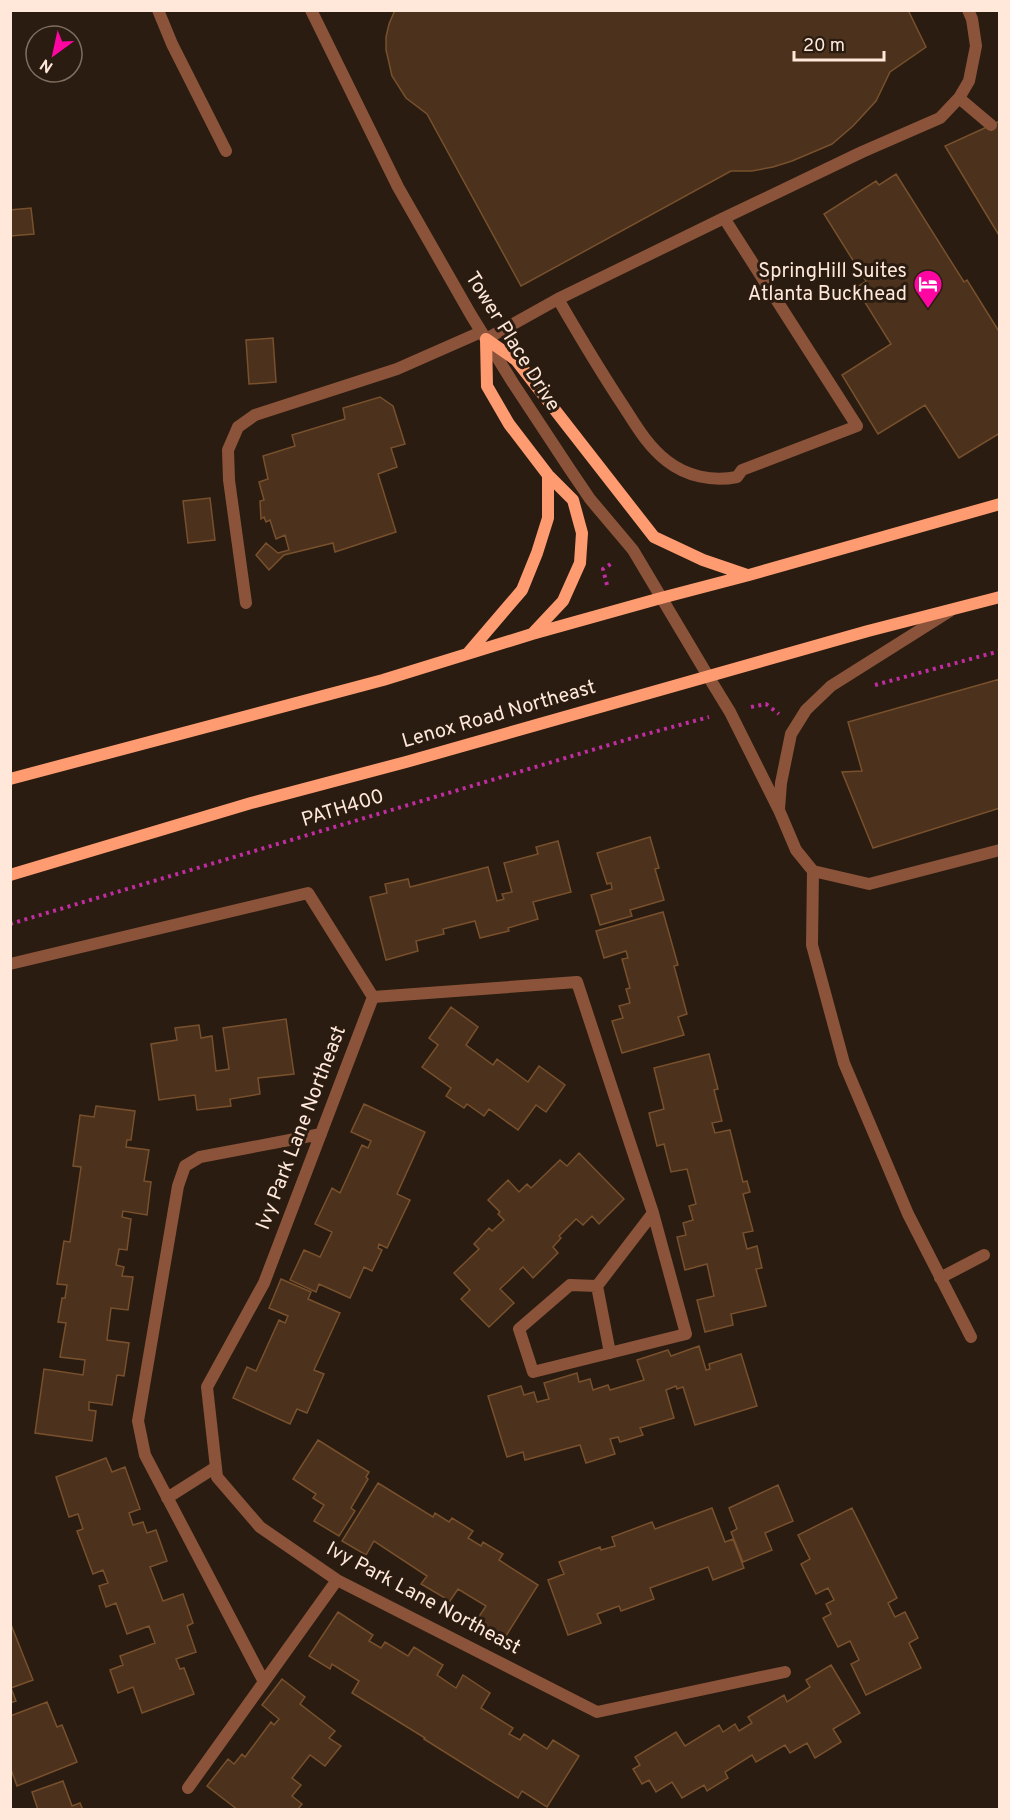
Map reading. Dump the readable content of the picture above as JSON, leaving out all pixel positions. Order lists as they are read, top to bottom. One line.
{"streets":{"main road":["Lenox Road Northeast"],"street":["Tower Place Drive","Ivy Park Lane Northeast"],"path":["PATH400"]},"crossings":[["Tower Place Drive","Lenox Road Northeast"]],"places":{"hotel":["SpringHill Suites Atlanta Buckhead"]},"scale_bar":"20 m","north":"bottom left"}
